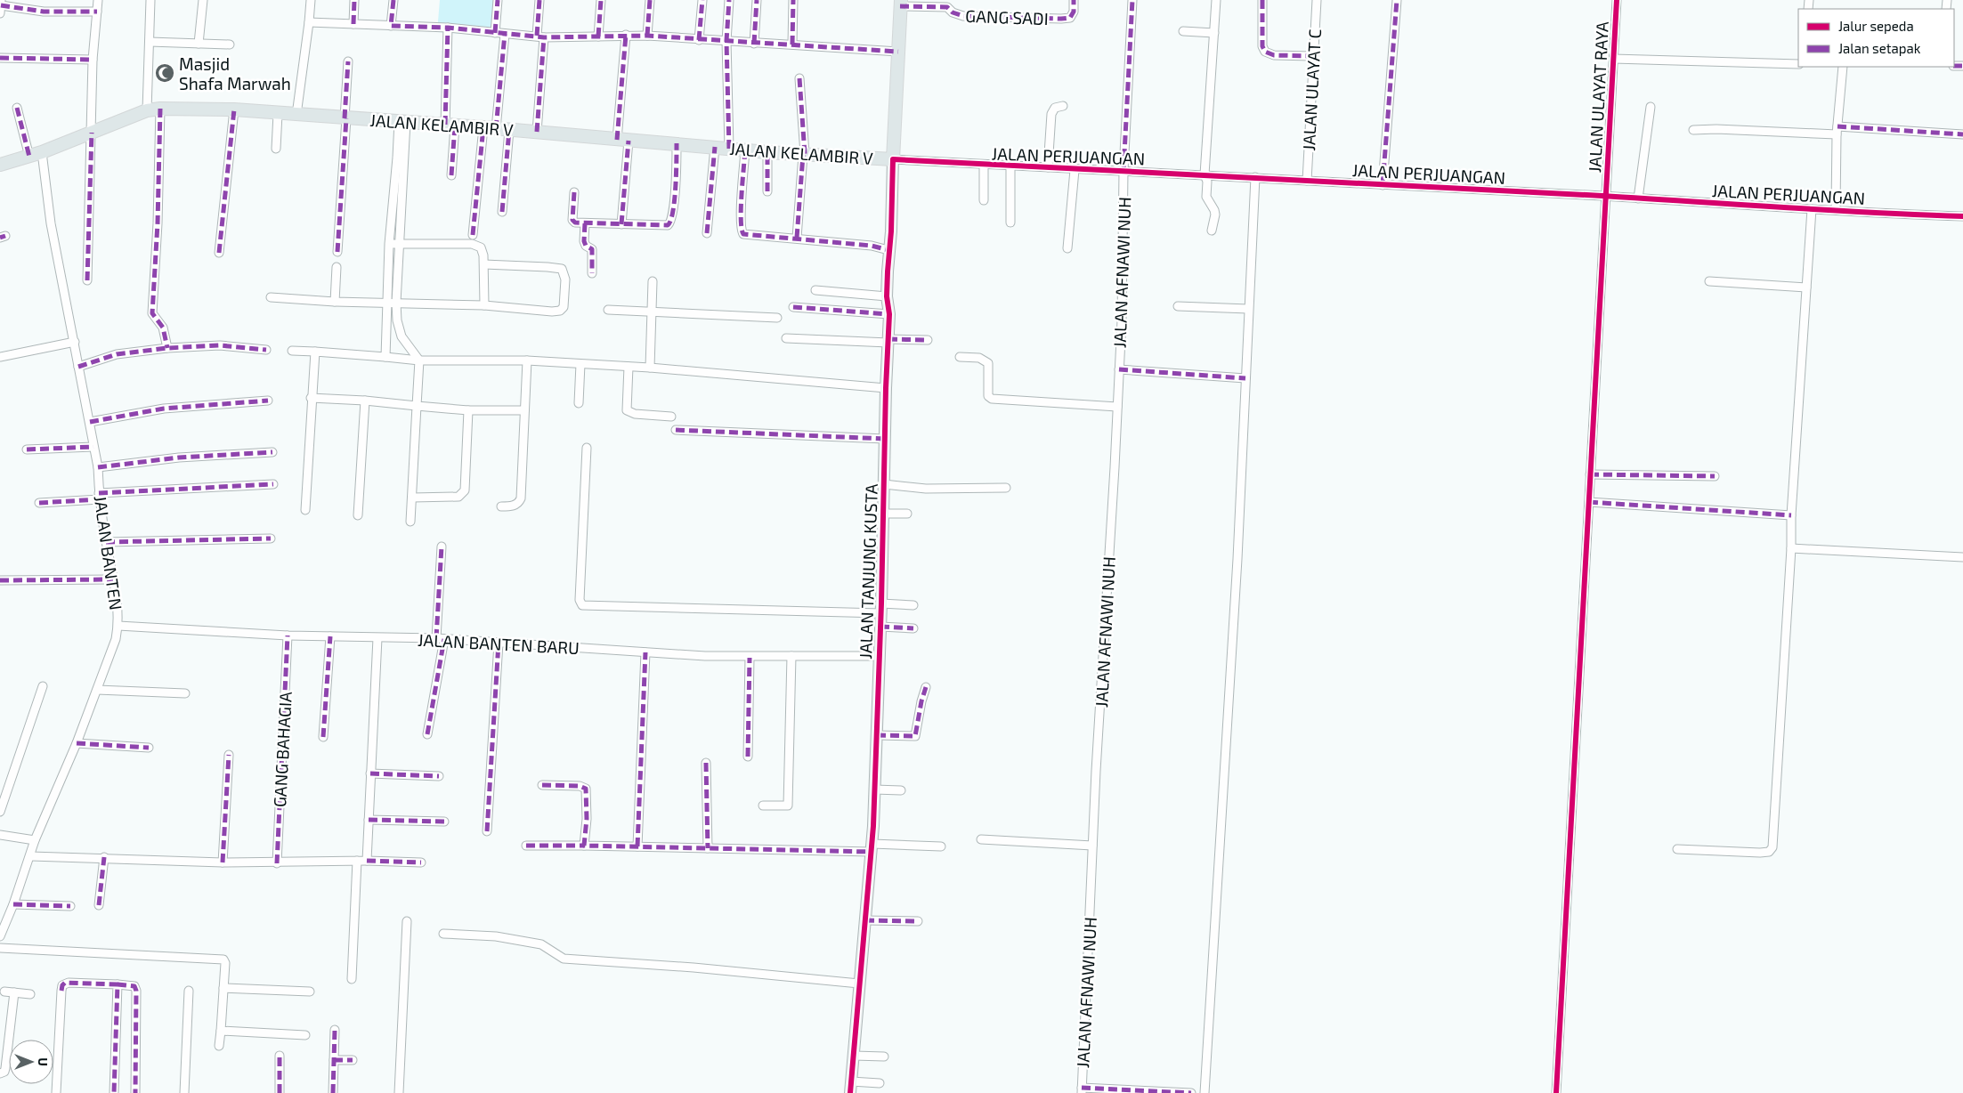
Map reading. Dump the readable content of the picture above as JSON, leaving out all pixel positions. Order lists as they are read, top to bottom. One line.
{"streets":{"main road":["JALAN KELAMBIR V"],"street":["GANG SADI","JALAN ULAYAT C","JALAN ULAYAT RAYA","JALAN PERJUANGAN","JALAN AFNAWI NUH","JALAN BANTEN","JALAN TANJUNG KUSTA","JALAN BANTEN BARU","GANG BAHAGIA"]},"crossings":[["JALAN ULAYAT C","JALAN PERJUANGAN"],["JALAN ULAYAT RAYA","JALAN PERJUANGAN"],["JALAN KELAMBIR V","JALAN PERJUANGAN"],["JALAN KELAMBIR V","JALAN BANTEN"],["JALAN KELAMBIR V","JALAN TANJUNG KUSTA"],["JALAN PERJUANGAN","JALAN AFNAWI NUH"],["JALAN PERJUANGAN","JALAN TANJUNG KUSTA"],["JALAN BANTEN","JALAN BANTEN BARU"],["JALAN TANJUNG KUSTA","JALAN BANTEN BARU"],["JALAN BANTEN BARU","GANG BAHAGIA"]],"places":{"mosque":["Masjid Shafa Marwah"]},"legend":["Jalur sepeda","Jalan setapak"],"north":"right"}
